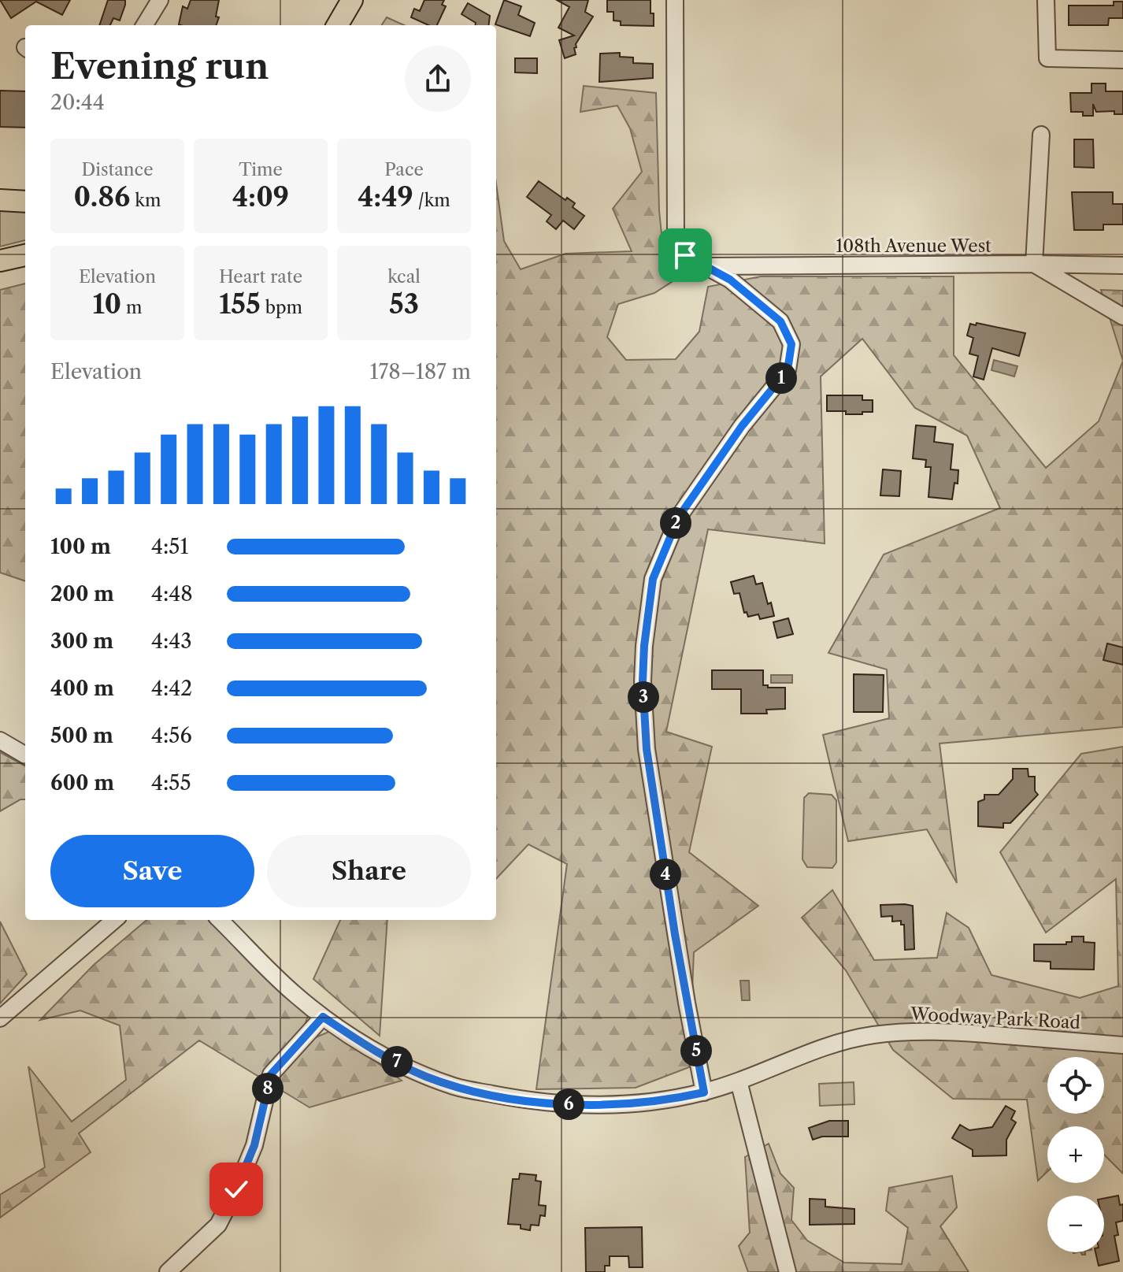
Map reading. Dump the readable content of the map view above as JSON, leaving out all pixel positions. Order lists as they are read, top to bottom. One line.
{"streets":{"street":["108th Avenue West","Woodway Park Road"]},"page":{"heading":["Evening run","20:44"],"stats":[["Distance","0.86 km"],["Time","4:09"],["Pace","4:49 /km"],["Elevation","10 m"],["Heart rate","155 bpm"],["kcal","53"]],"chart":["Elevation","178–187 m"],"pins":["1","2","3","4","5","7","8","6"],"list":[{"name":"100 m","note":"4:51"},{"name":"200 m","note":"4:48"},{"name":"300 m","note":"4:43"},{"name":"400 m","note":"4:42"},{"name":"500 m","note":"4:56"},{"name":"600 m","note":"4:55"}],"buttons":["Save","Share"],"map_buttons":["+","−"]}}
